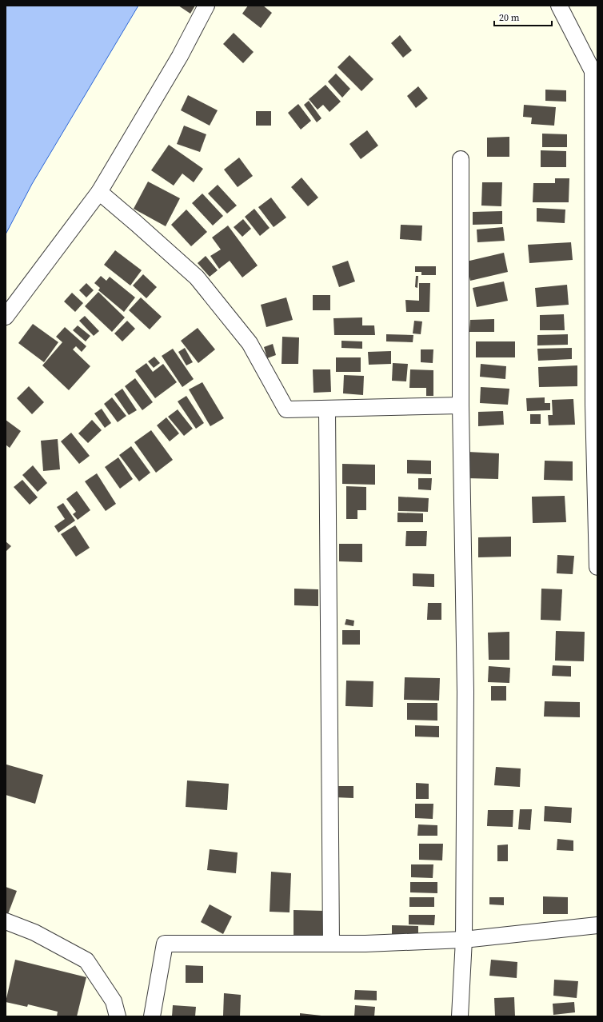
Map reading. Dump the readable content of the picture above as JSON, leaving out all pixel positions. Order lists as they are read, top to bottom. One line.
{"scale_bar":"20 m"}
